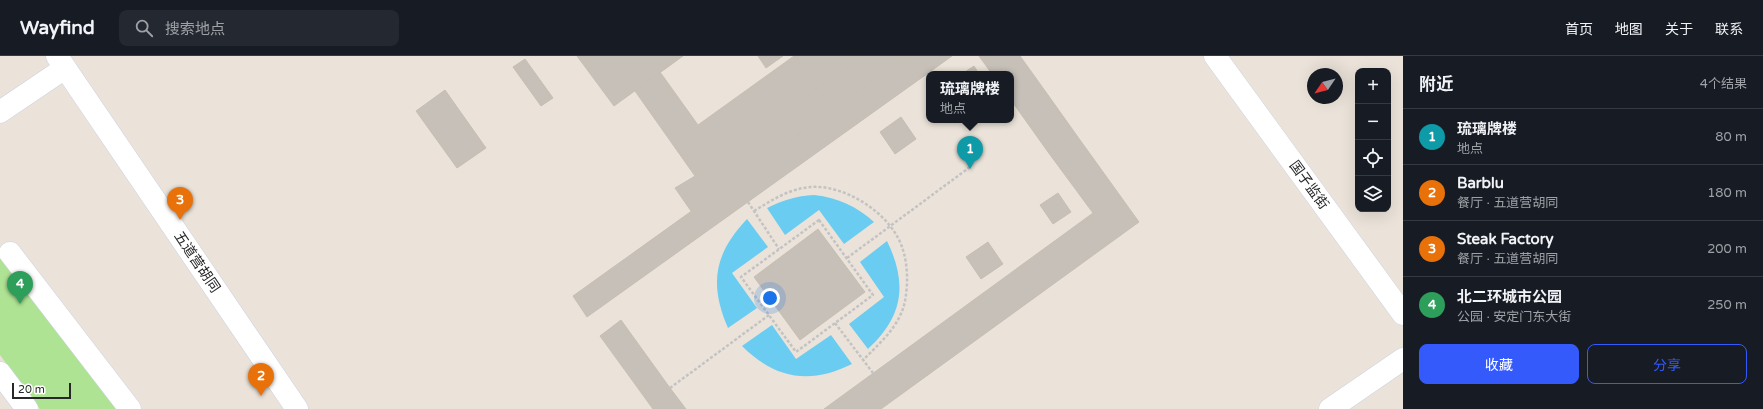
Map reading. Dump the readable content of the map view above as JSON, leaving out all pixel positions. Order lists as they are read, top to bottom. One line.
{"streets":{"street":["国子监街","五道营胡同"]},"scale_bar":"20 m","north":"bottom left","page":{"header":"Wayfind","search":"搜索地点","nav":["首页","地图","关于","联系"],"heading":["附近","4个结果"],"map_buttons":["+","−"],"popup":["琉璃牌楼","地点"],"list":[{"mark":"1","name":"琉璃牌楼","note":"地点","value":"80 m"},{"mark":"2","name":"Barblu","note":"餐厅 · 五道营胡同","value":"180 m"},{"mark":"3","name":"Steak Factory","note":"餐厅 · 五道营胡同","value":"200 m"},{"mark":"4","name":"北二环城市公园","note":"公园 · 安定门东大街","value":"250 m"}],"pins":["1","3","4","2"],"buttons":["收藏","分享"],"scale":"20 m"}}
